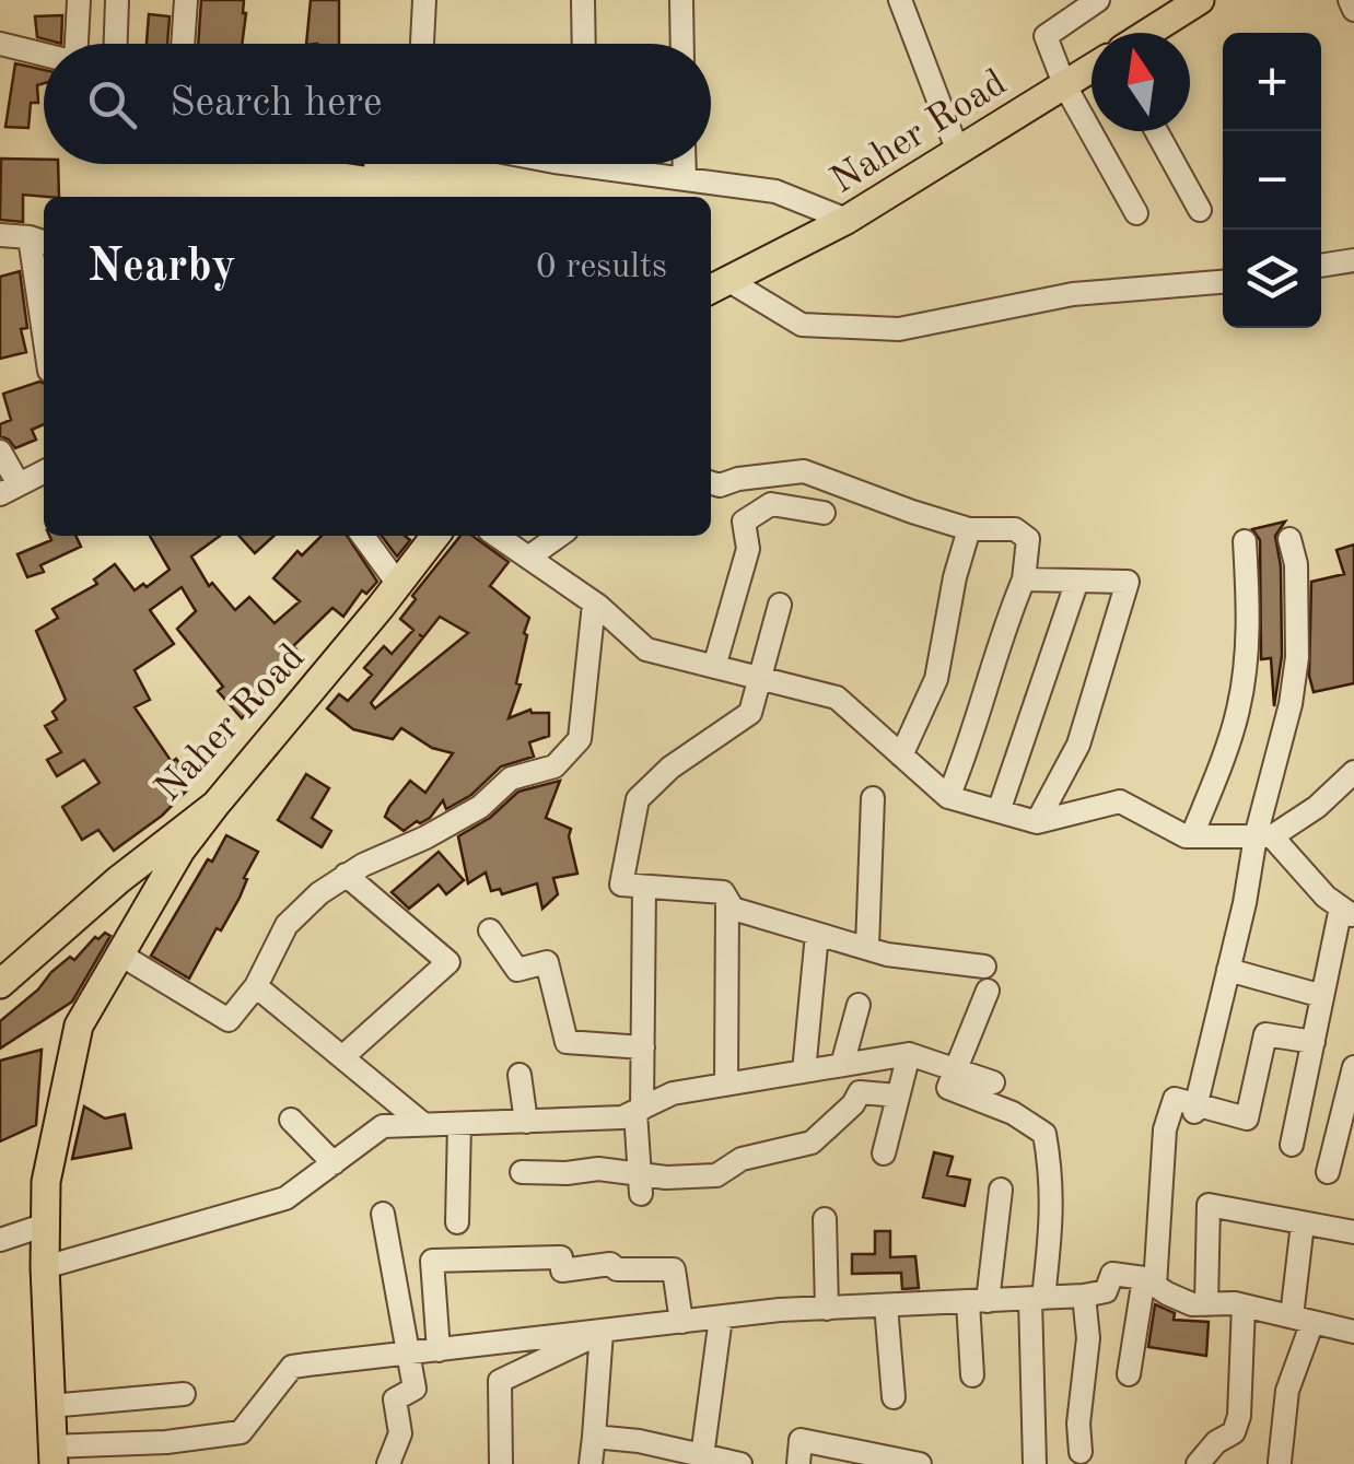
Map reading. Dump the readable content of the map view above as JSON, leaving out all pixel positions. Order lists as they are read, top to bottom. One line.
{"streets":{"main road":["Naher Road"]},"north":"top","page":{"map_buttons":["+","−"],"search":"Search here","heading":["Nearby","0 results"]}}
